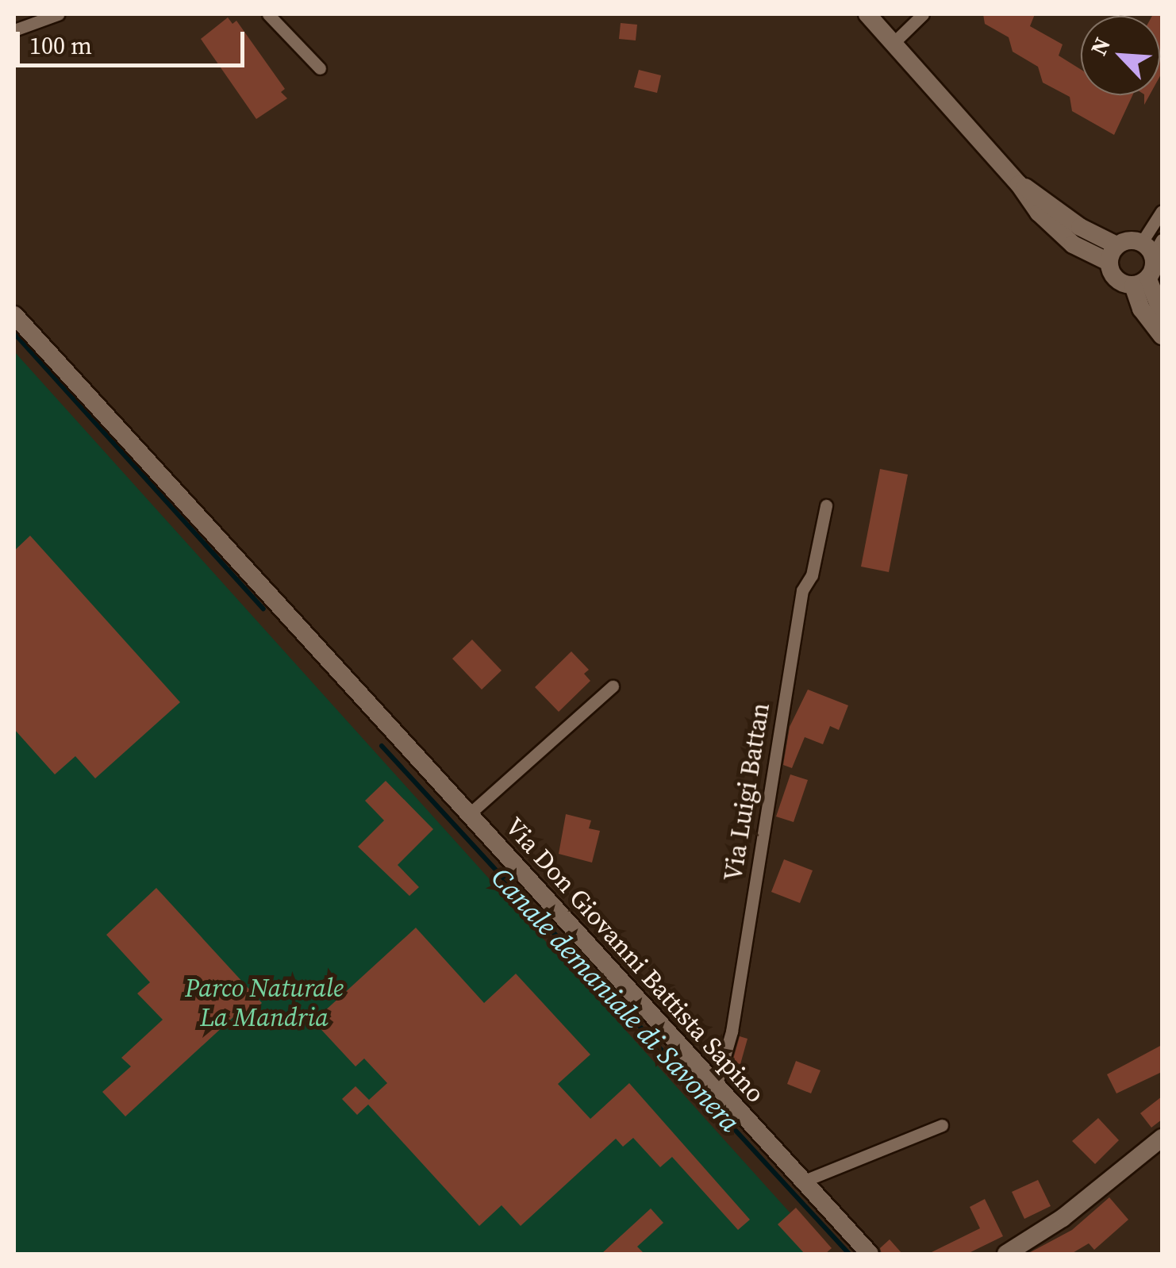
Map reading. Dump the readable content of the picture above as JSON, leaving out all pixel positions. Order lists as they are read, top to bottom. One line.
{"streets":{"street":["Via Luigi Battan","Via Don Giovanni Battista Sapino"]},"crossings":[["Via Luigi Battan","Via Don Giovanni Battista Sapino"]],"water":["Canale demaniale di Savonera"],"parks":["Parco Naturale La Mandria"],"scale_bar":"100 m","north":"top left"}
